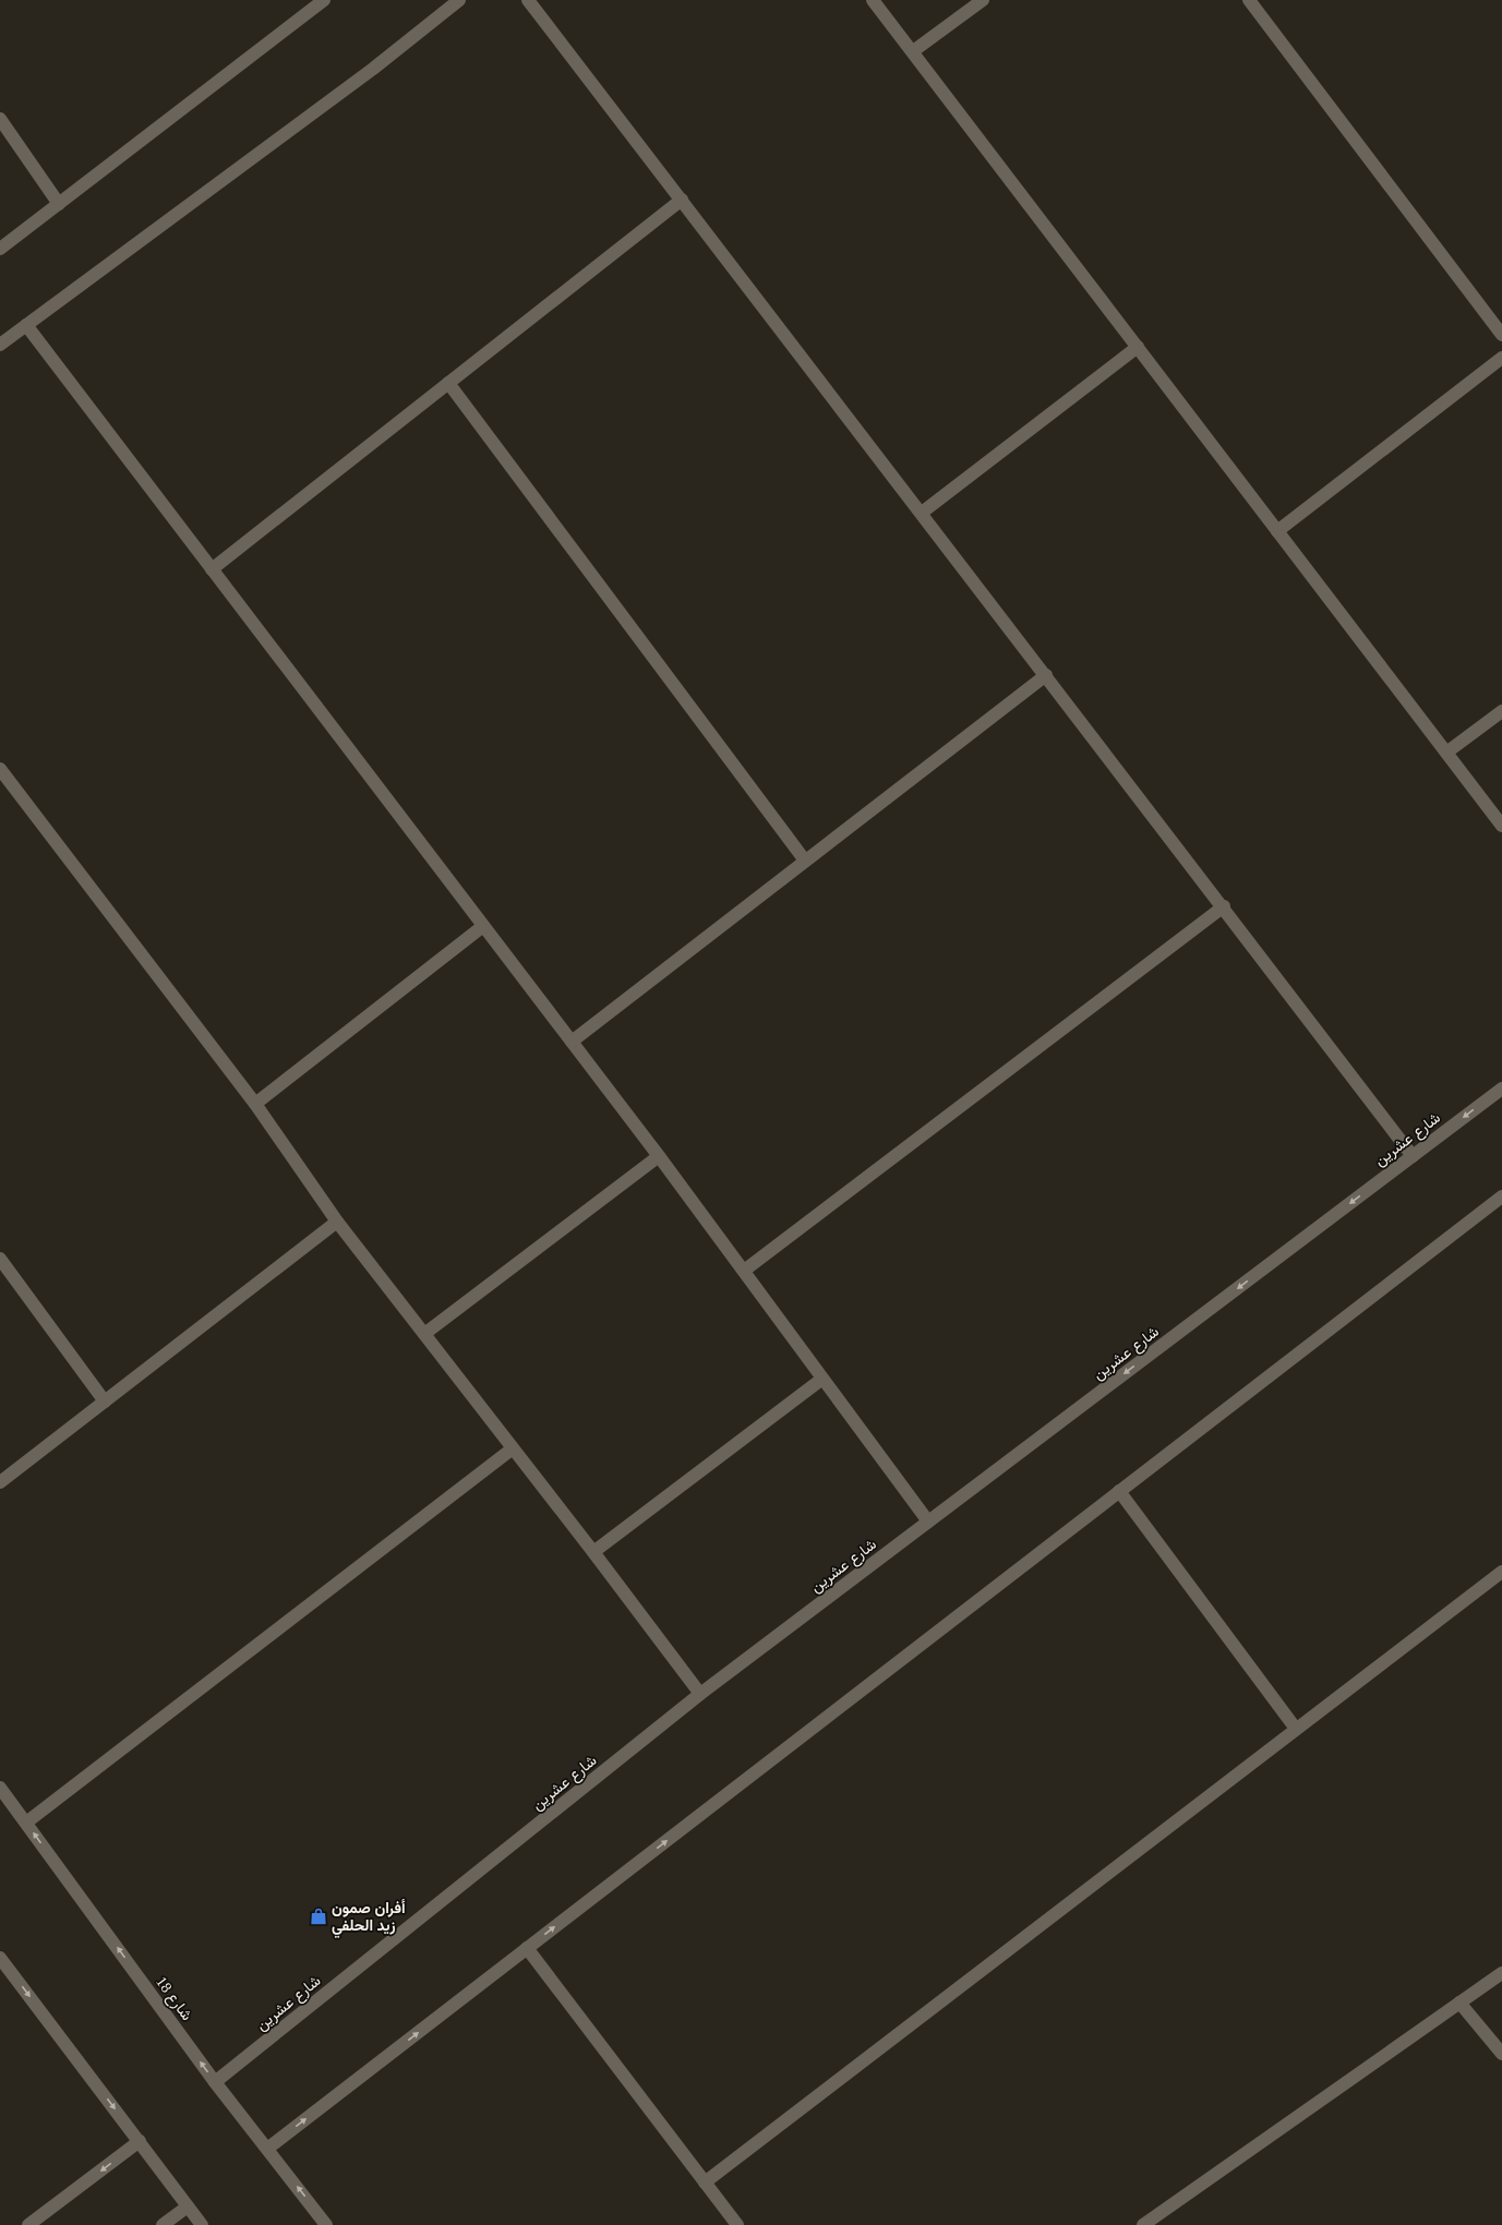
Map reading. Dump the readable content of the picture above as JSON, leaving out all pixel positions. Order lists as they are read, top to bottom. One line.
{"streets":{"street":["شارع عشرين","شارع 18"]},"crossings":[["شارع عشرين","شارع 18"]],"places":{"shop":["أفران صمون زيد الحلفي"]}}
